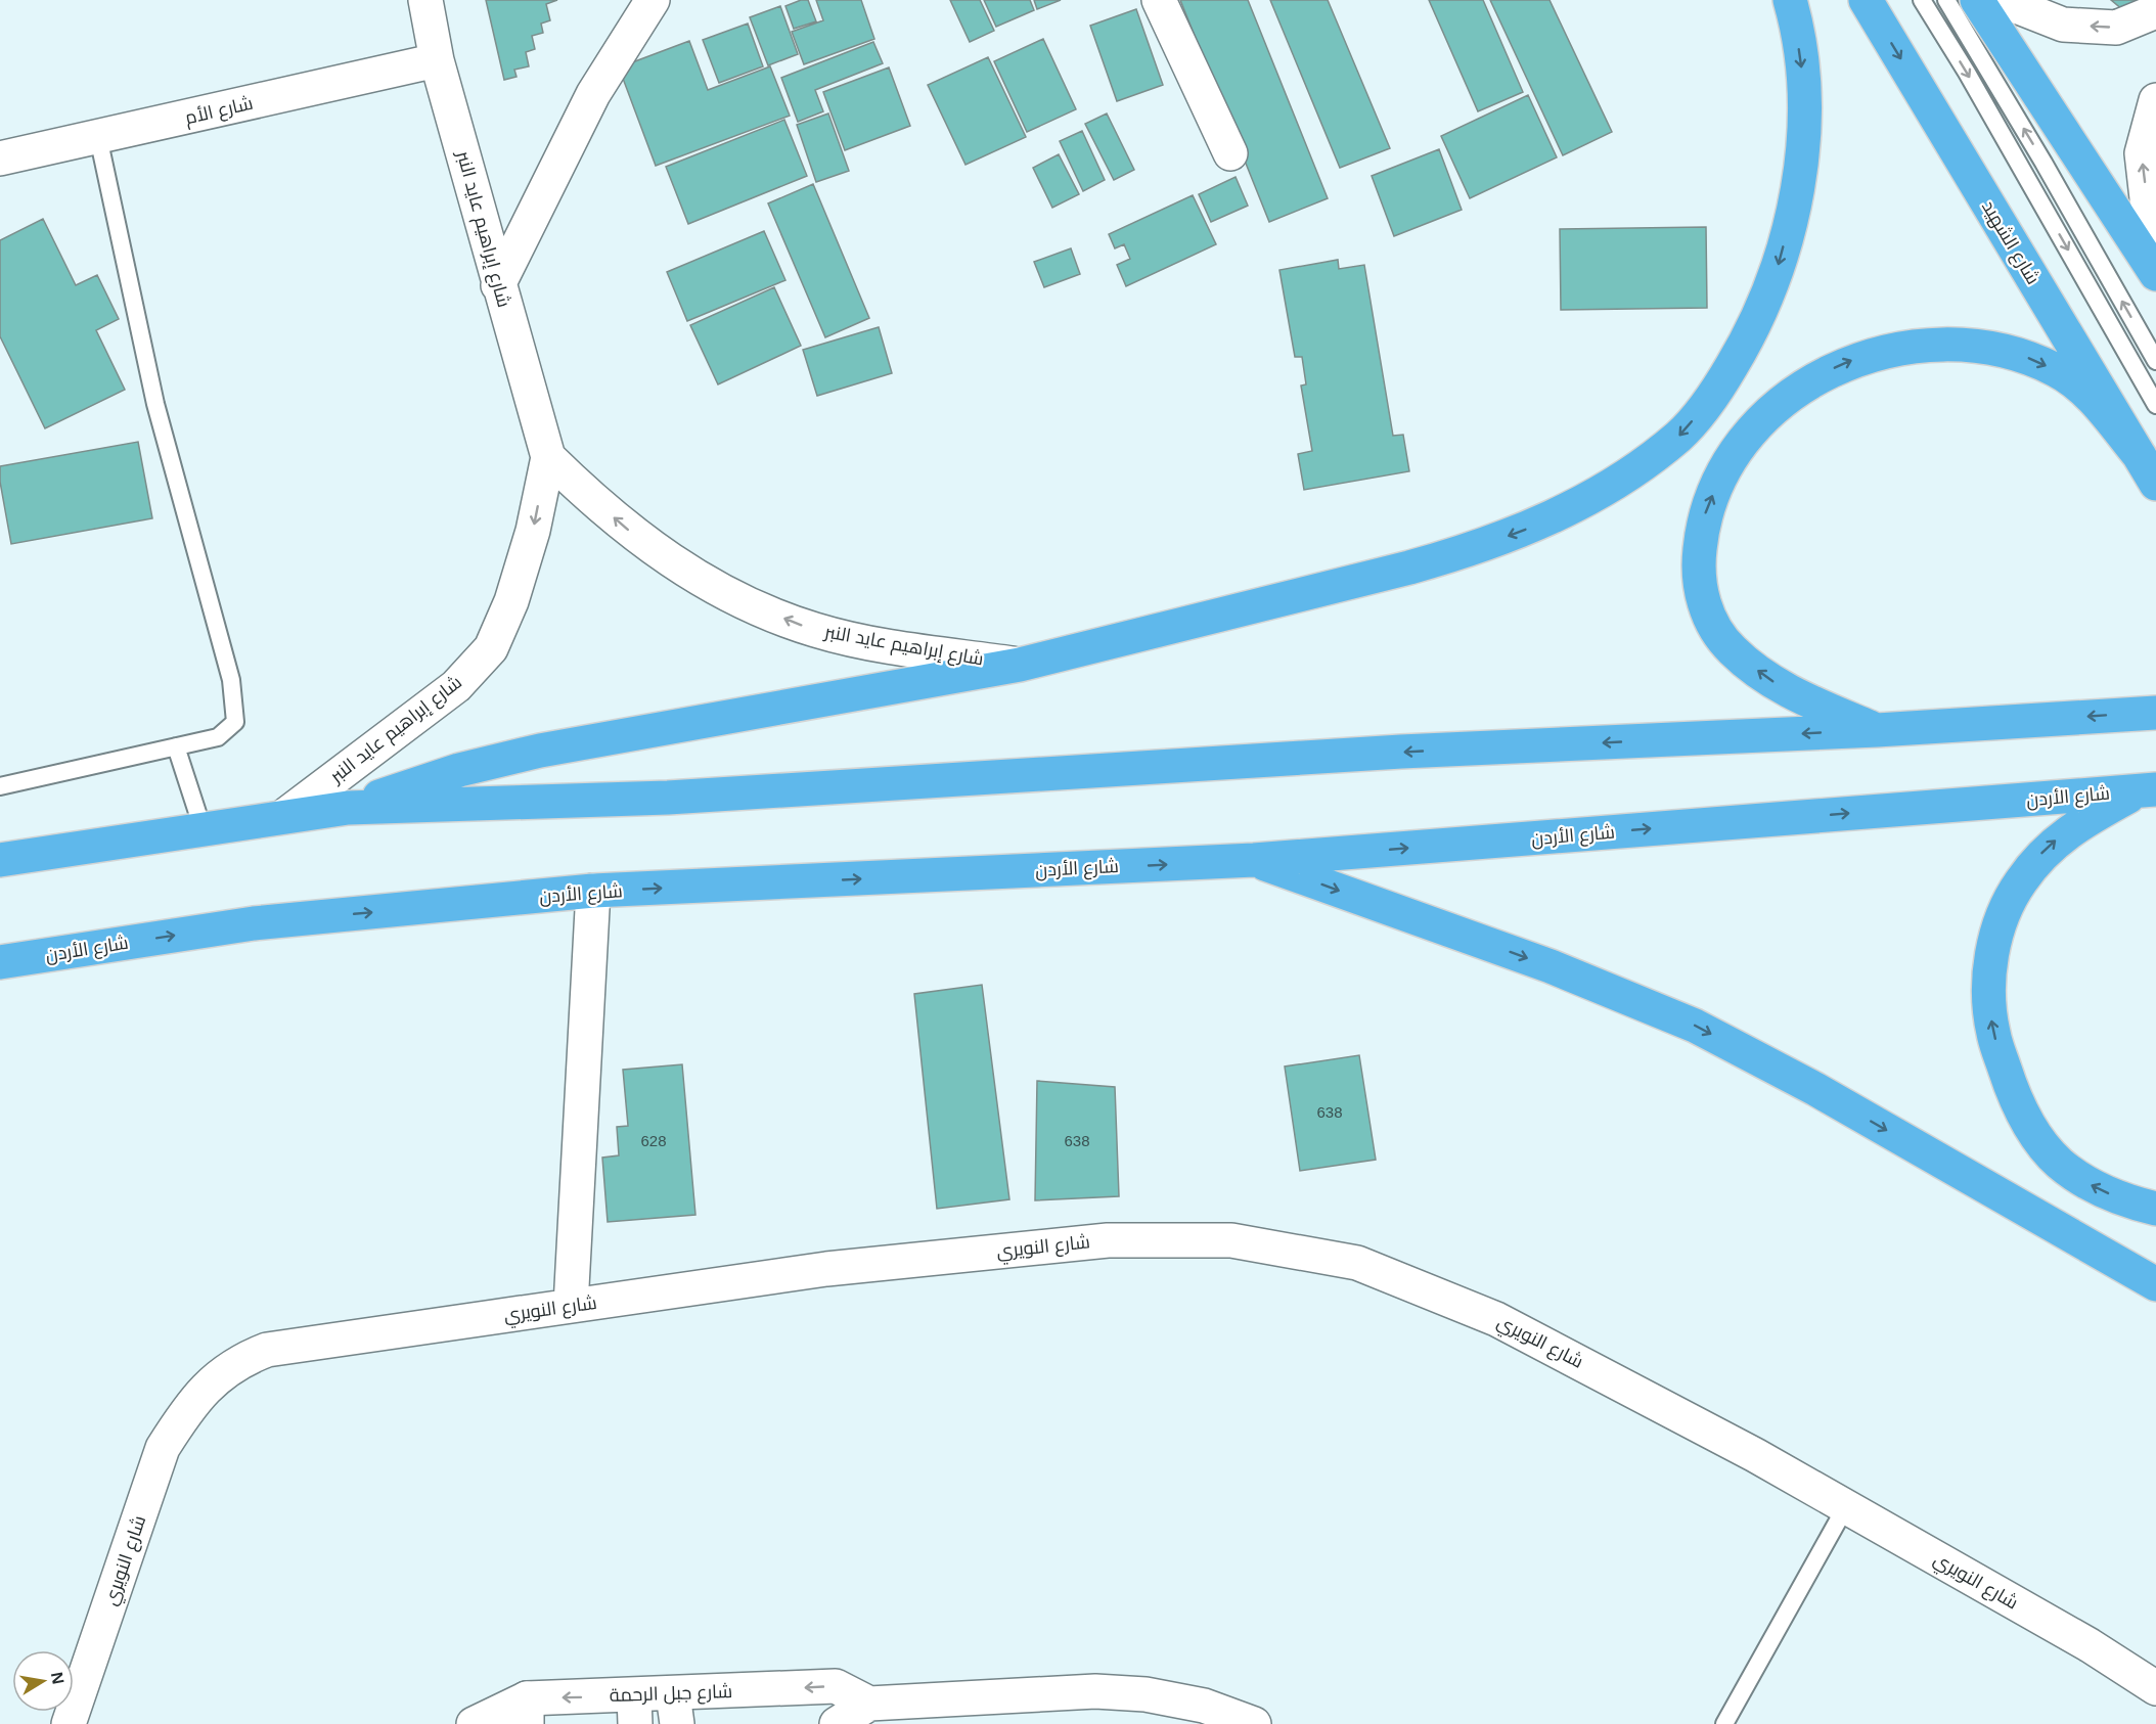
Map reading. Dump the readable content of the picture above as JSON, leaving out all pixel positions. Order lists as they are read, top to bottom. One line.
{"streets":{"highway":["شارع الشهيد","شارع الأردن"],"street":["شارع الأم","شارع إبراهيم عايد النبر","شارع النويري","شارع جبل الرحمة"]},"crossings":[["شارع الأم","شارع إبراهيم عايد النبر"]],"one_way":["شارع جبل الرحمة"],"house_numbers":["638","628","638"],"north":"right"}
